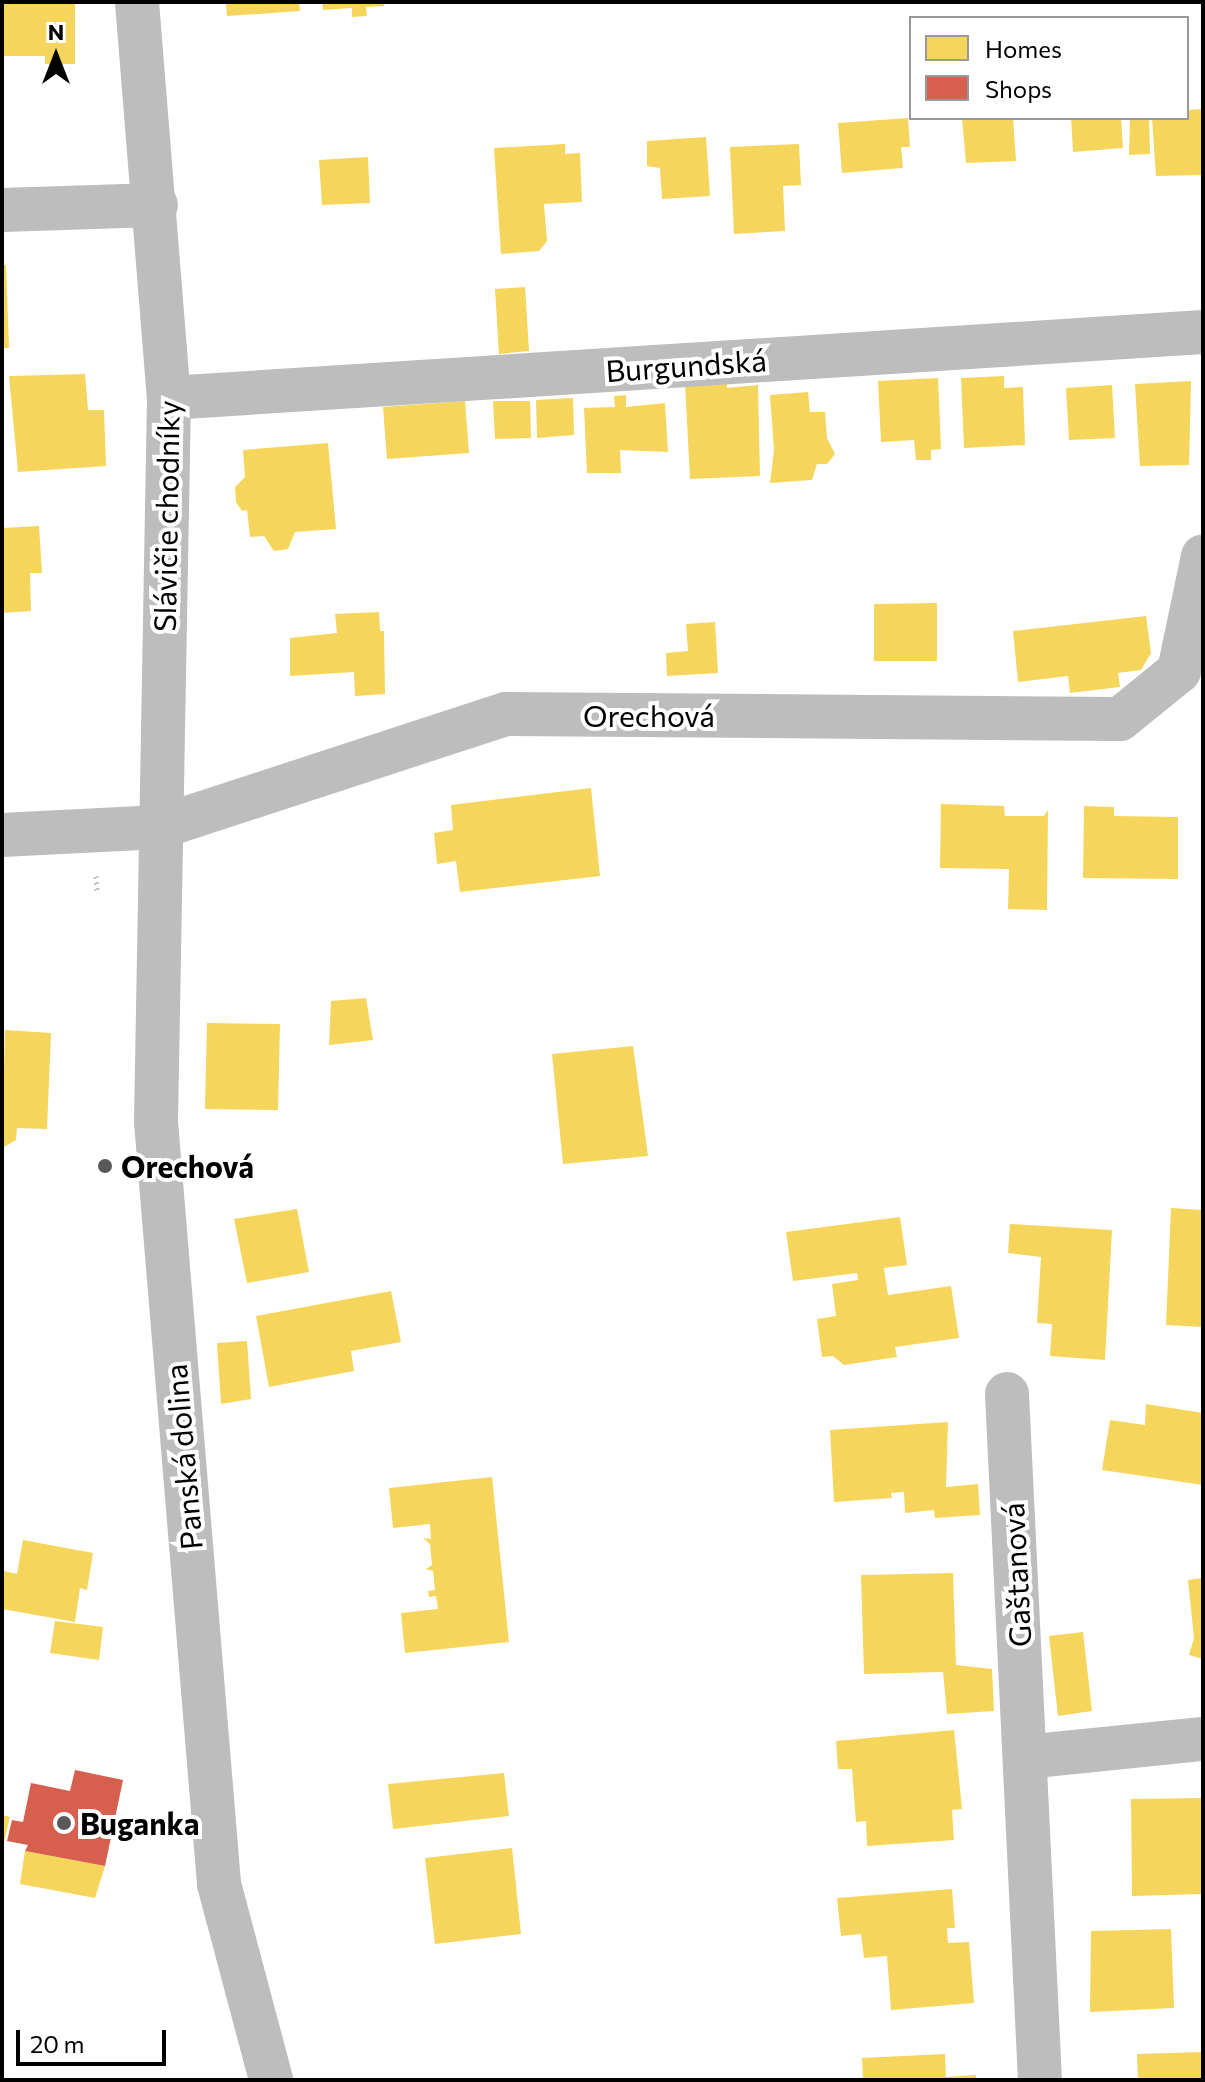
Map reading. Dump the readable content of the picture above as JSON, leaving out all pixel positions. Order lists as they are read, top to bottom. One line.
{"streets":{"street":["Burgundská","Slávičie chodníky","Orechová","Panská dolina","Gaštanová"]},"crossings":[["Burgundská","Slávičie chodníky"],["Slávičie chodníky","Orechová"],["Slávičie chodníky","Panská dolina"],["Orechová","Panská dolina"]],"places":["Orechová","Buganka"],"legend":["Homes","Shops"],"scale_bar":"20 m","north":"top"}
